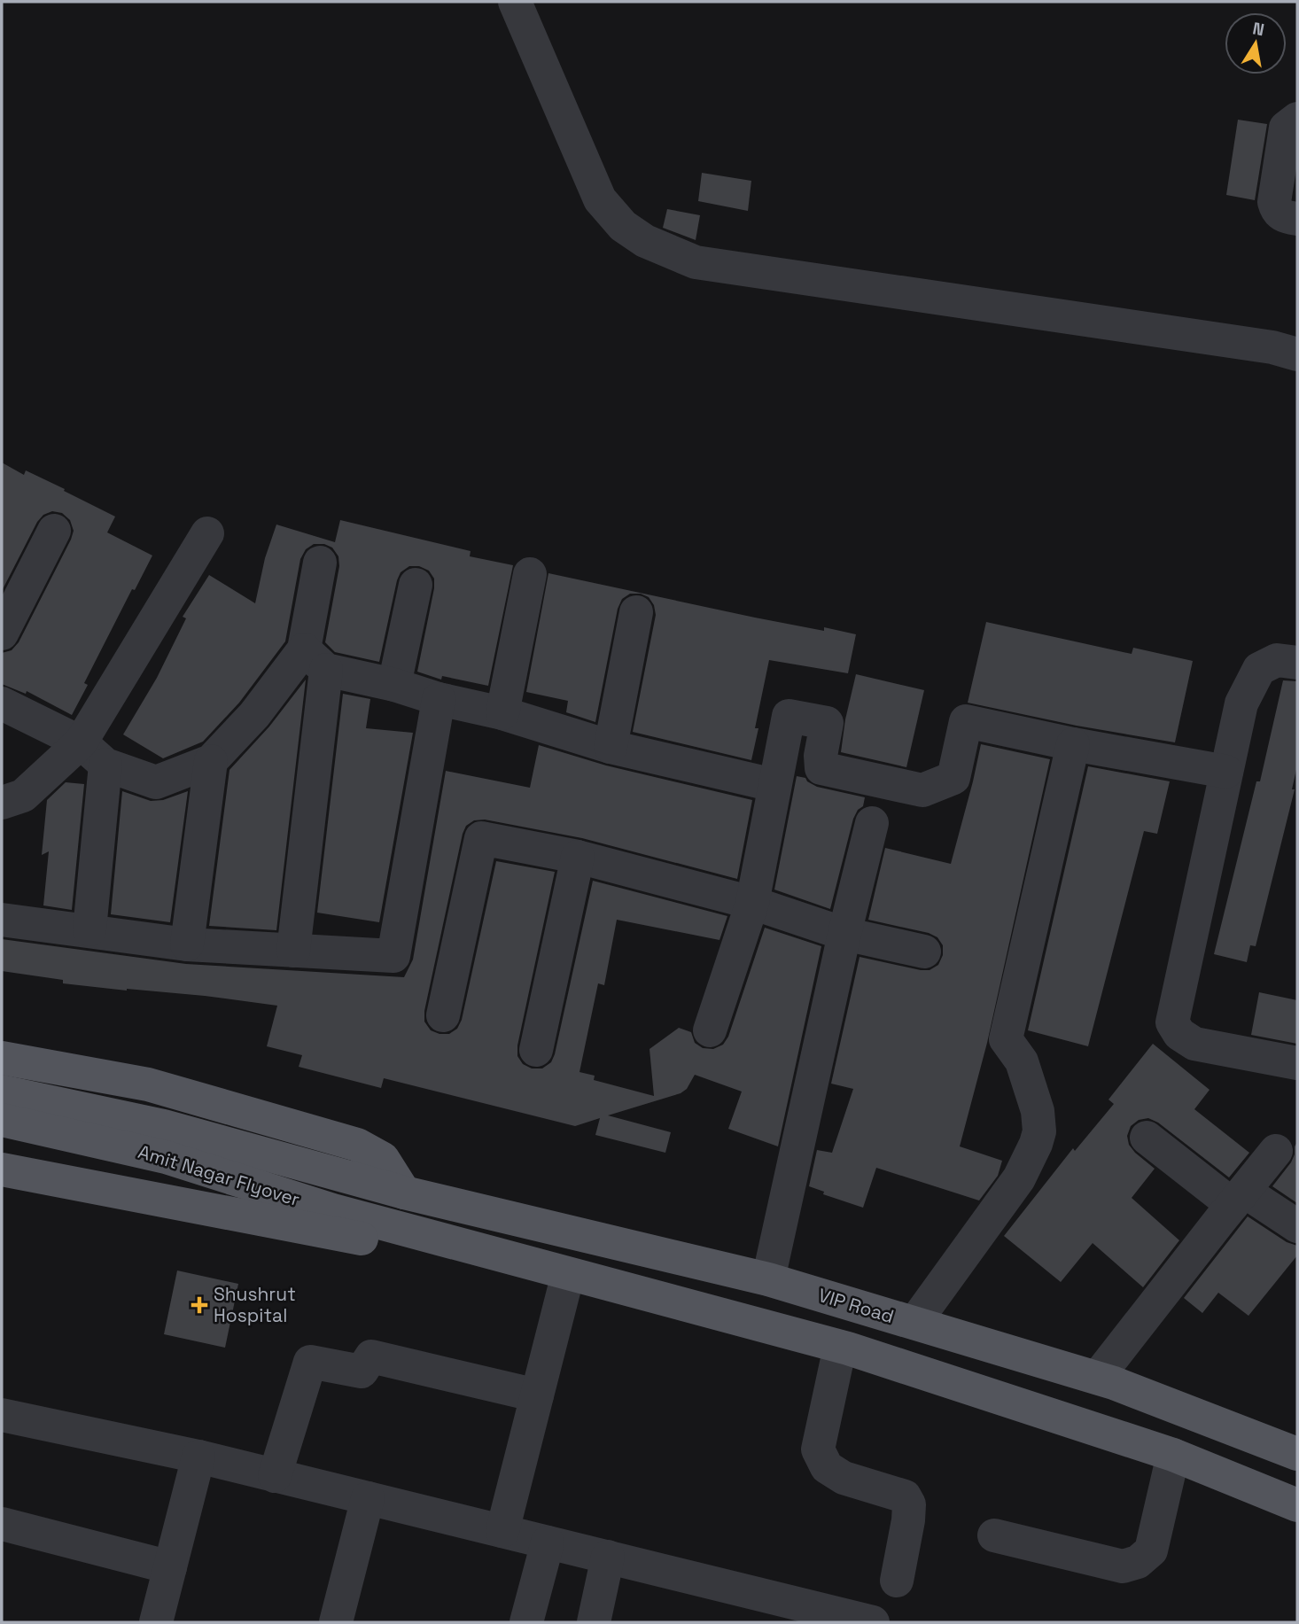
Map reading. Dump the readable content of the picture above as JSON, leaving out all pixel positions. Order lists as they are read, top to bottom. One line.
{"streets":{"main road":["Amit Nagar Flyover","VIP Road"]},"crossings":[["Amit Nagar Flyover","VIP Road"]],"places":{"health":["Shushrut Hospital"]},"north":"top"}
